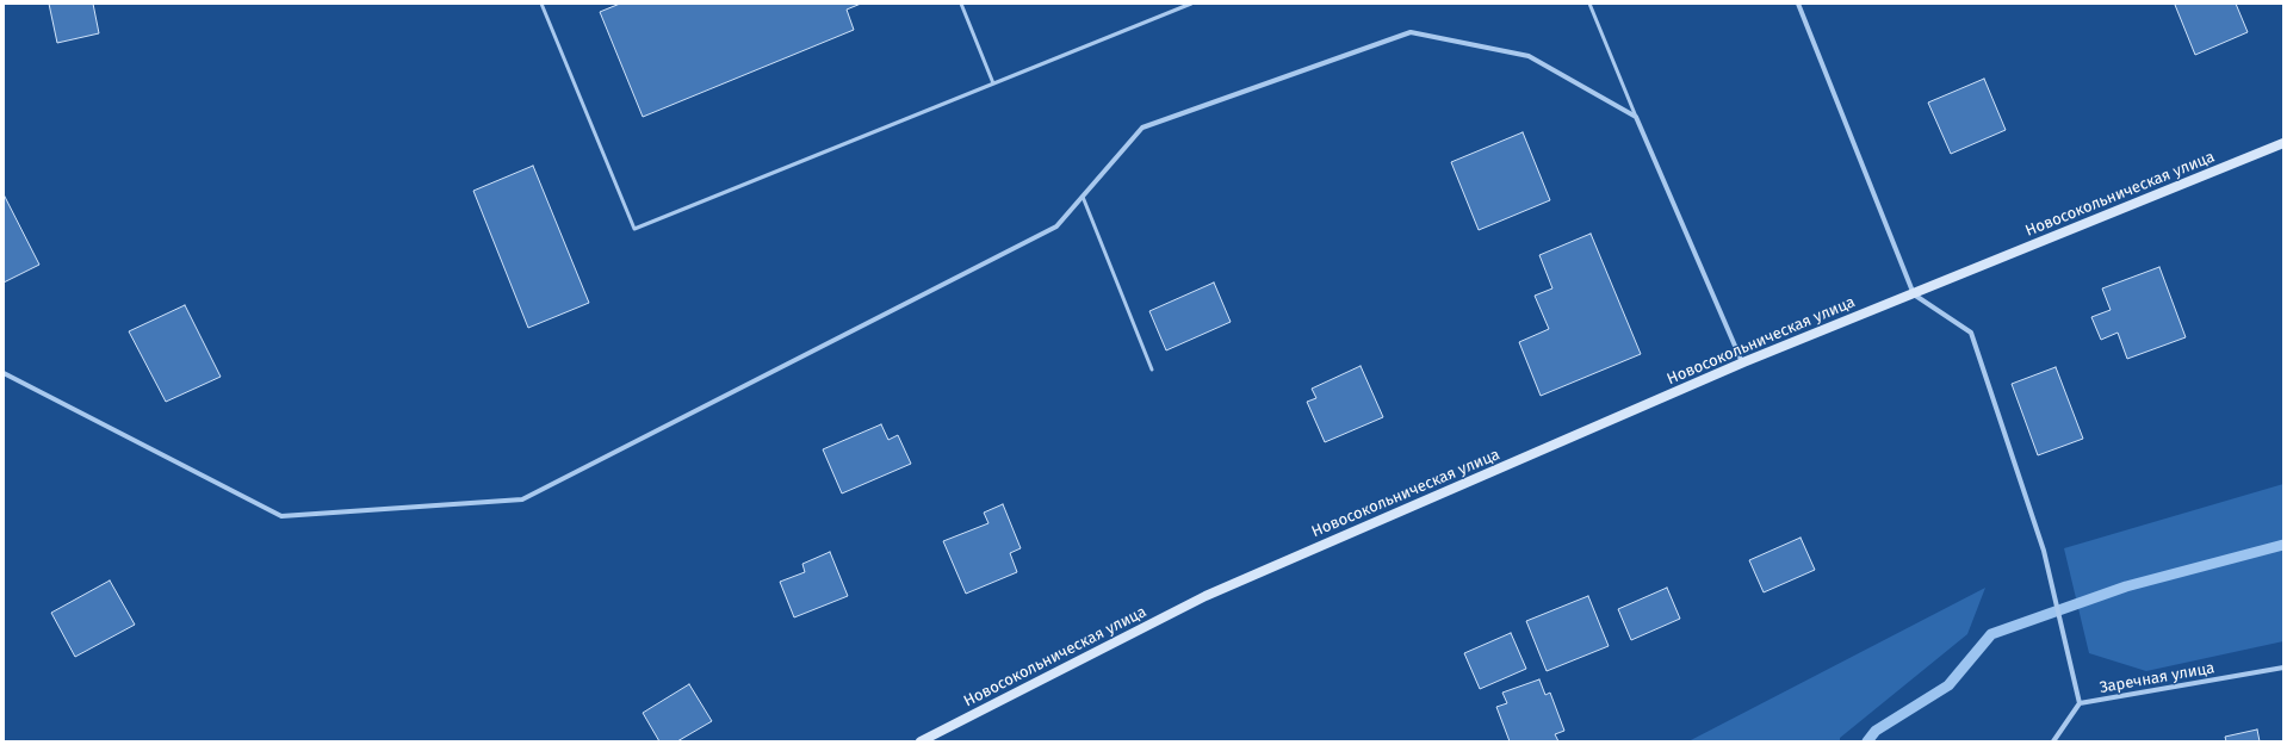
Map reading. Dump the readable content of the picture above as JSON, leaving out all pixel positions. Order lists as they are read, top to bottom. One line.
{"streets":{"main road":["Новосокольническая улица"],"street":["Заречная улица"]}}
